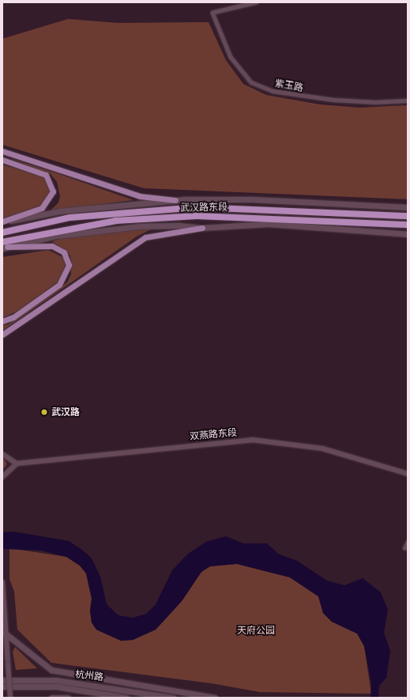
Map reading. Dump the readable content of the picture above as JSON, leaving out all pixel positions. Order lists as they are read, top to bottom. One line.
{"streets":{"highway":["武汉路东段"],"main road":["杭州路"],"street":["紫玉路","双燕路东段"]},"parks":["天府公园"],"places":["武汉路"]}
